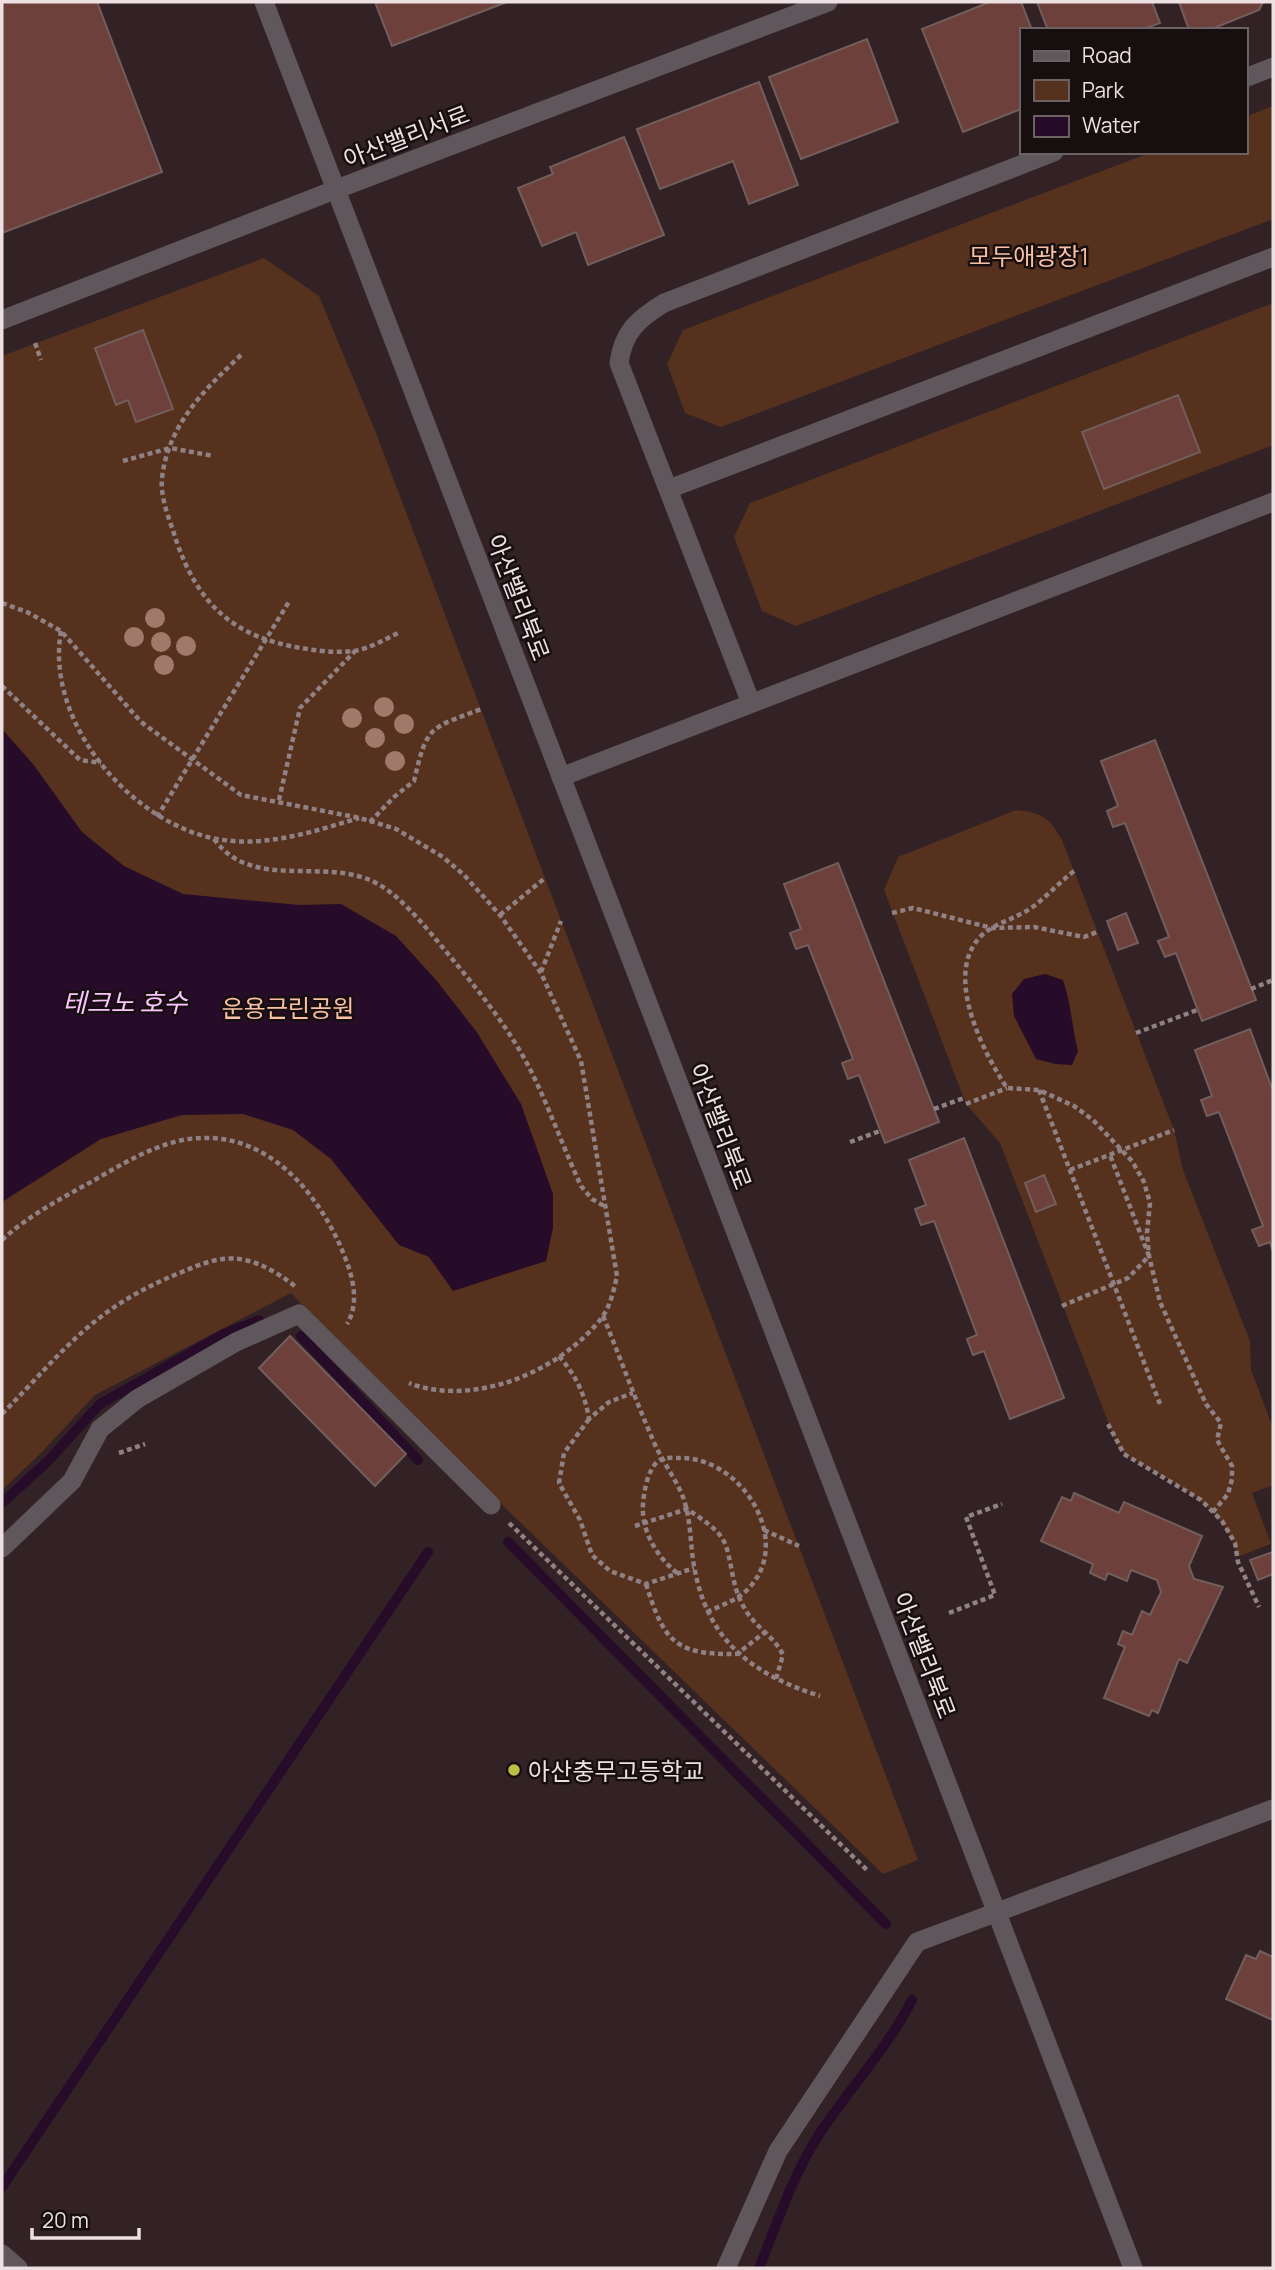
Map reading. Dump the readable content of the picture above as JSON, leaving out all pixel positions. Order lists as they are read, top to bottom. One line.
{"streets":{"street":["아산밸리서로","아산밸리북로"]},"crossings":[["아산밸리서로","아산밸리북로"]],"water":["테크노 호수"],"parks":["모두애광장1","운용근린공원"],"places":["아산충무고등학교"],"legend":["Road","Park","Water"],"scale_bar":"20 m"}
